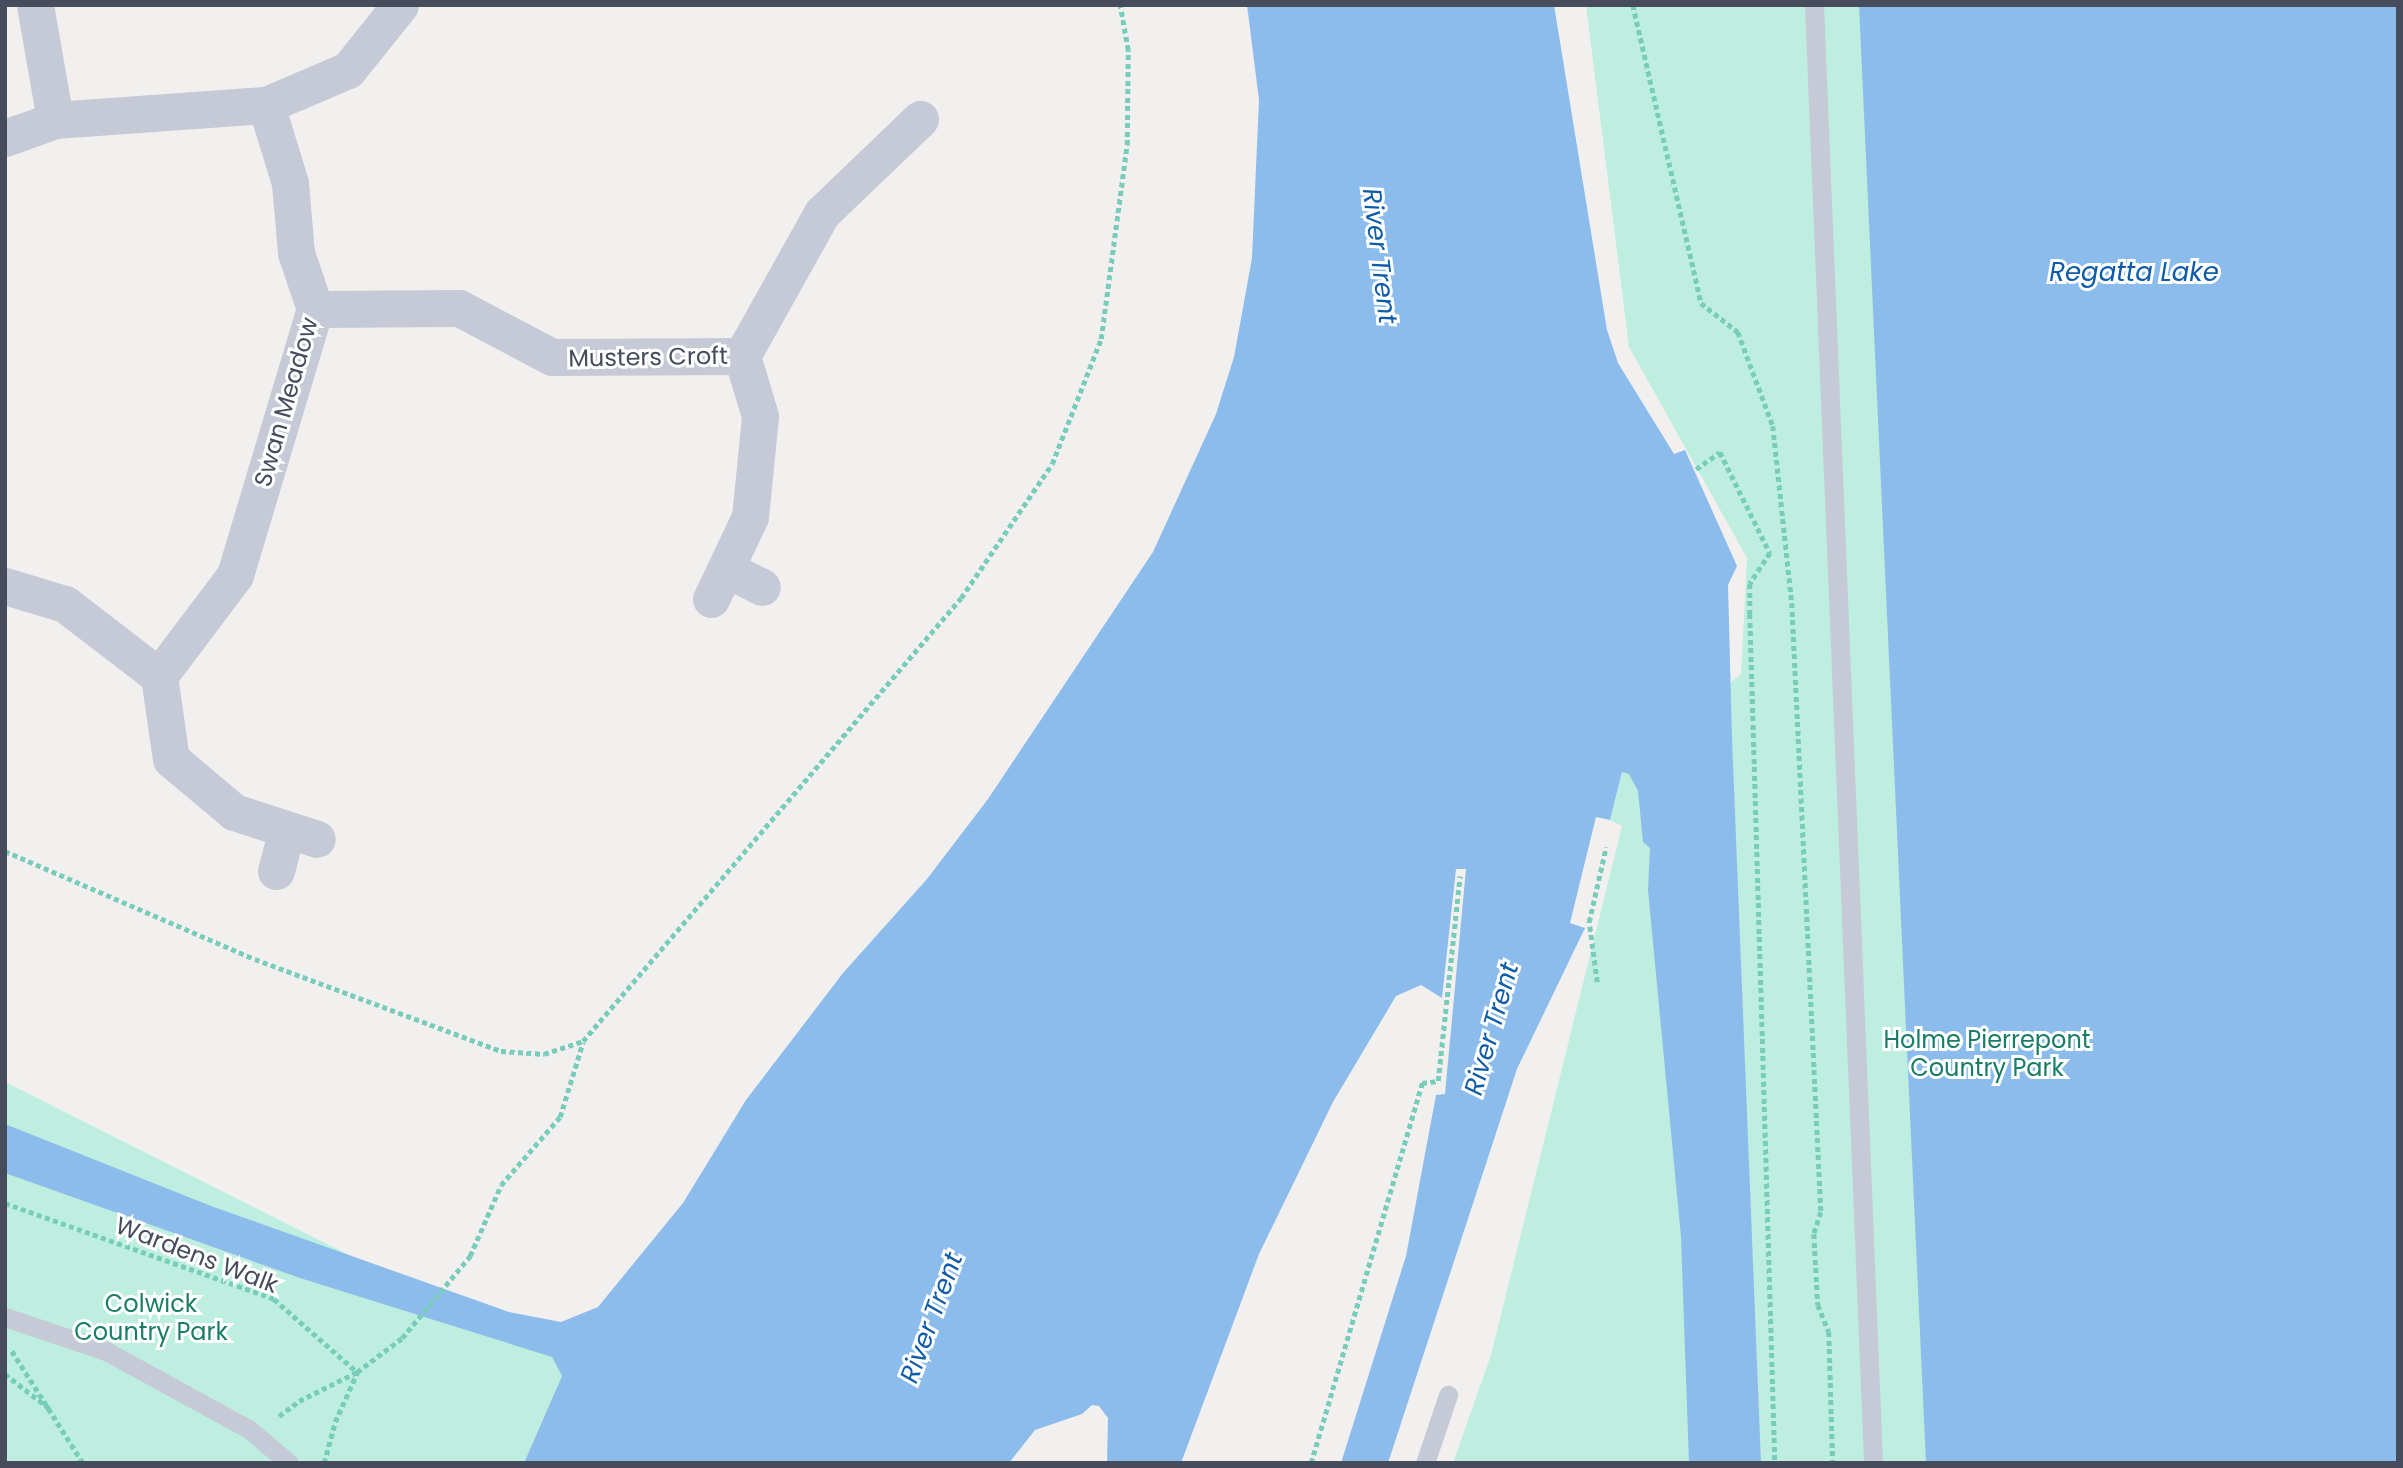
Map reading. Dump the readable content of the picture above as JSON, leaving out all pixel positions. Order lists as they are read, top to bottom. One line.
{"streets":{"street":["Musters Croft","Swan Meadow"],"path":["Wardens Walk"]},"crossings":[["Musters Croft","Swan Meadow"]],"water":["River Trent","Regatta Lake"],"parks":["Holme Pierrepont Country Park","Colwick Country Park"]}
